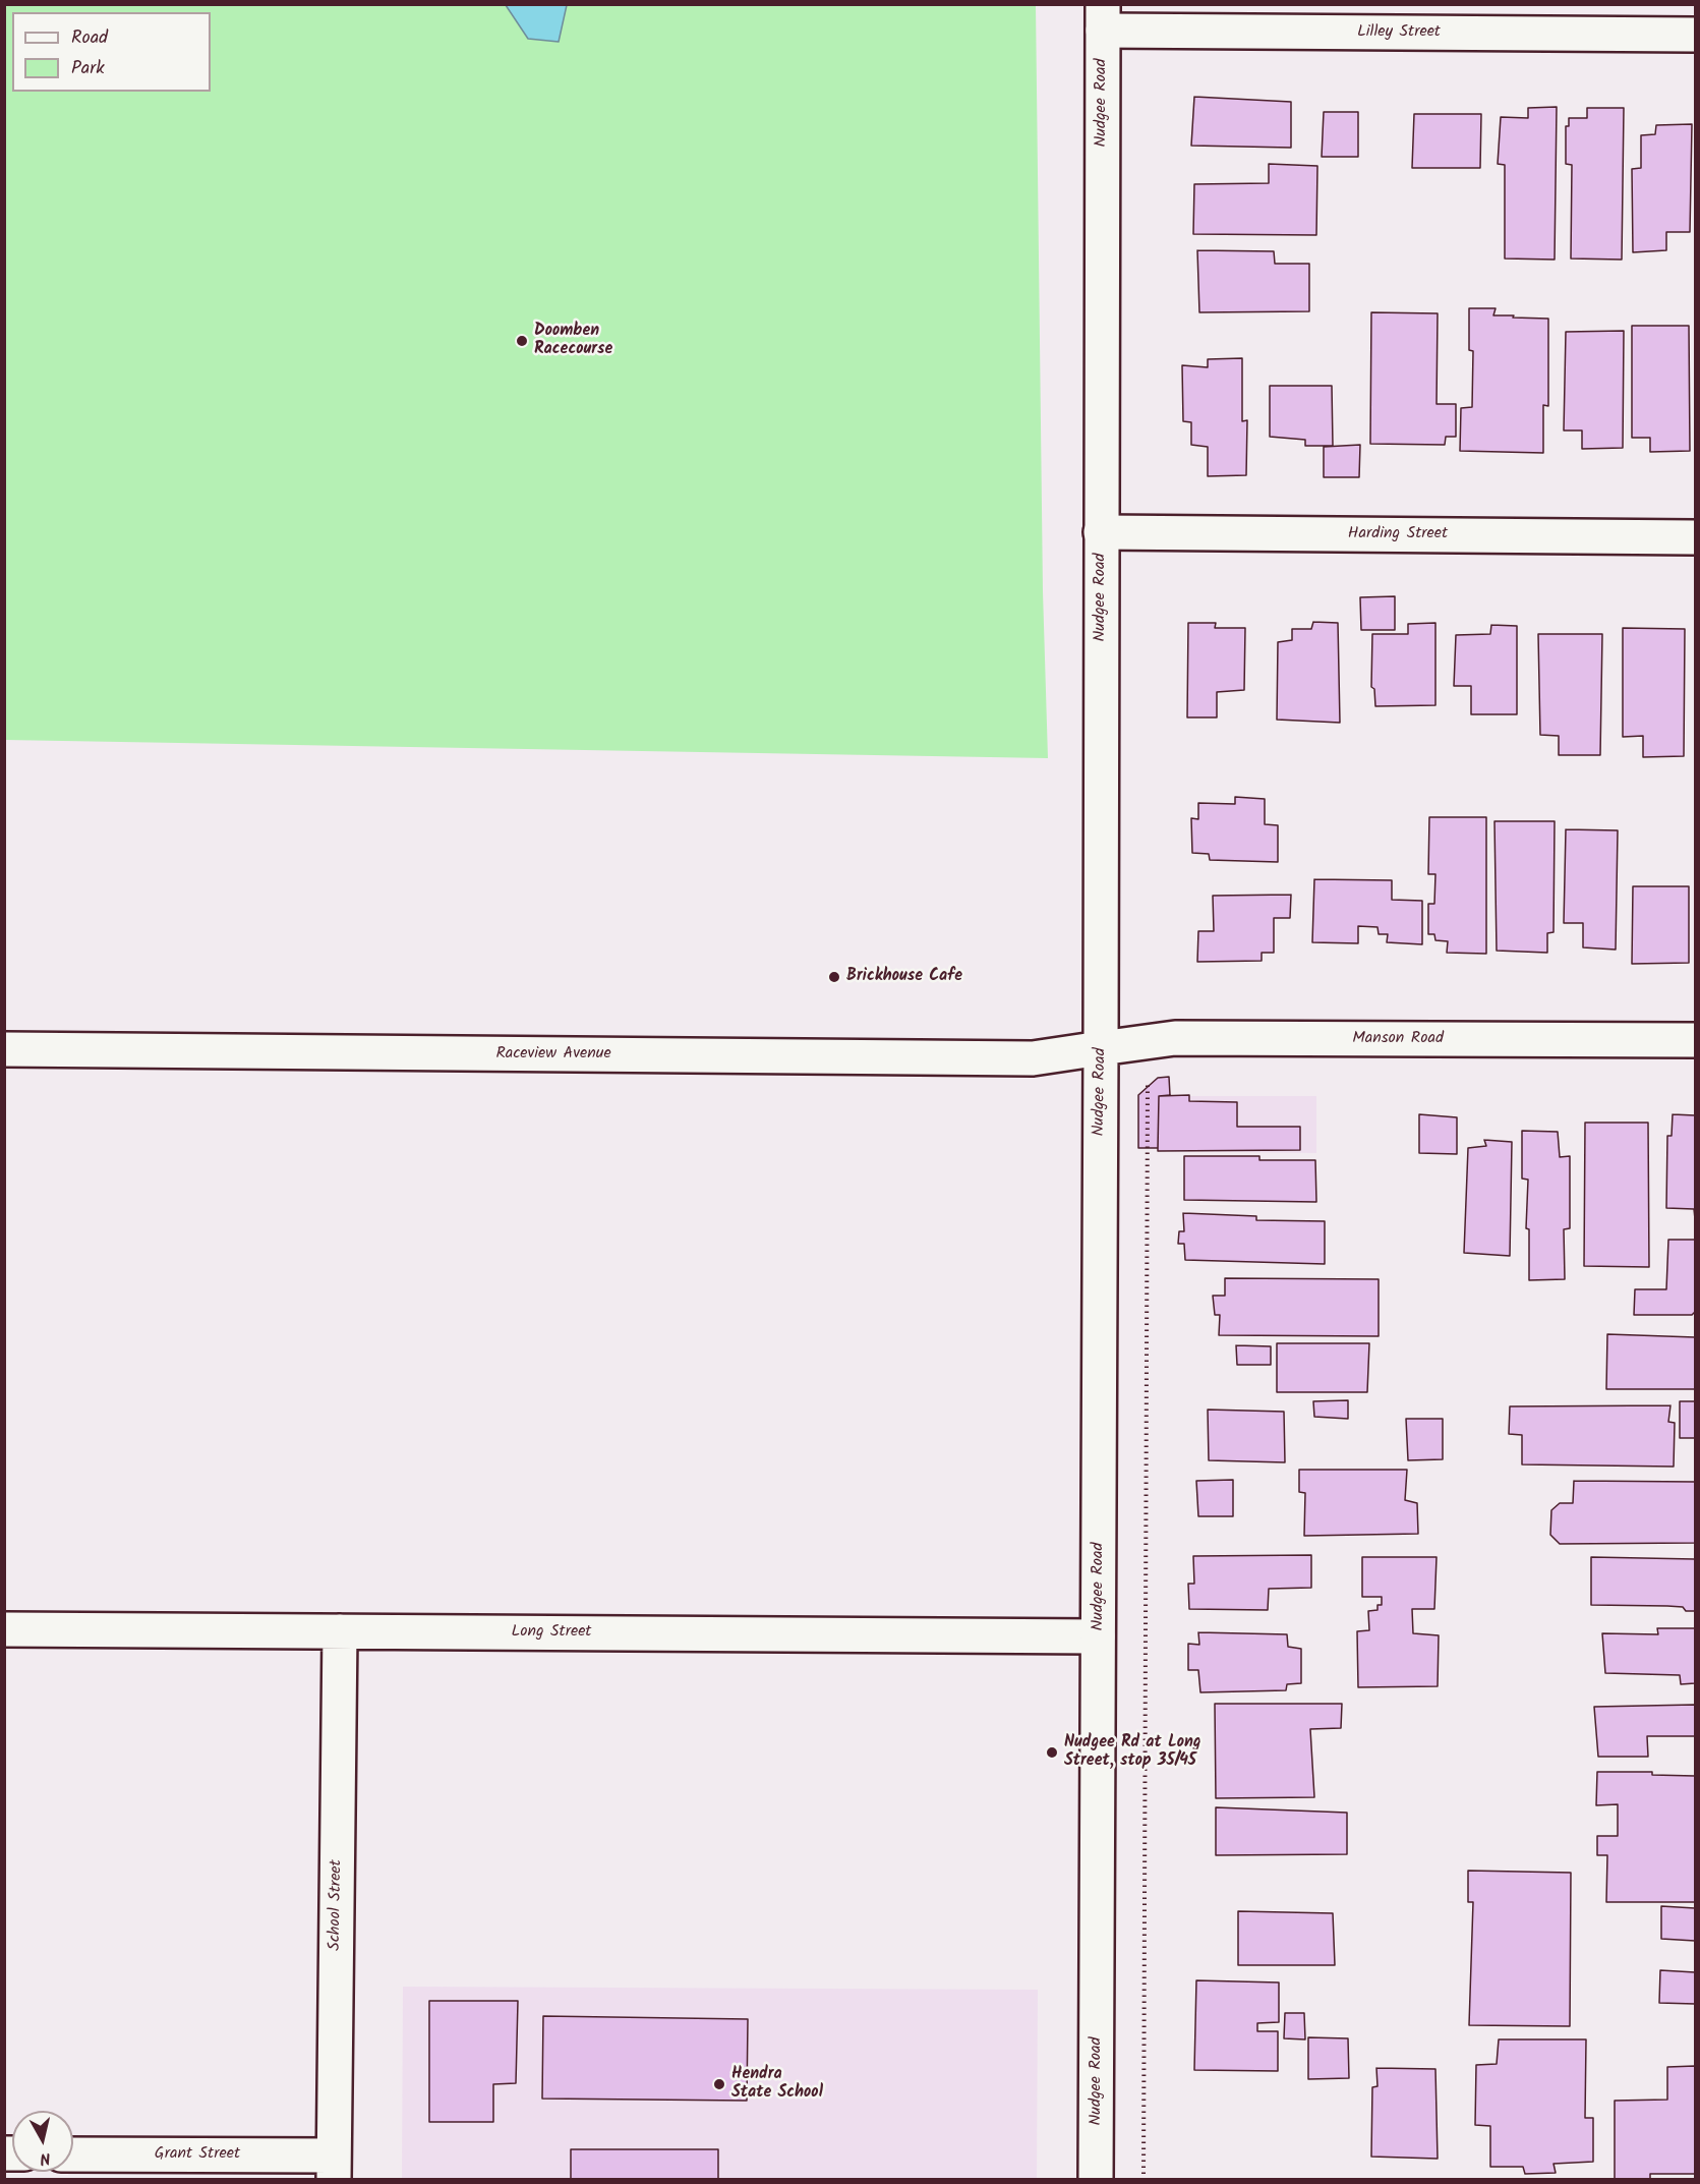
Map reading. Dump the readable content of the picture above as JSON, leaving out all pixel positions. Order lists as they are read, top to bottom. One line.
{"streets":{"street":["Lilley Street","Nudgee Road","Harding Street","Manson Road","Raceview Avenue","Long Street","School Street","Grant Street"]},"crossings":[["Lilley Street","Nudgee Road"],["Nudgee Road","Harding Street"],["Nudgee Road","Manson Road"],["Nudgee Road","Raceview Avenue"],["Nudgee Road","Long Street"],["Manson Road","Raceview Avenue"],["Long Street","School Street"],["School Street","Grant Street"]],"places":["Doomben Racecourse","Brickhouse Cafe","Nudgee Rd at Long Street, stop 35/45","Hendra State School"],"legend":["Road","Park"],"north":"bottom"}
